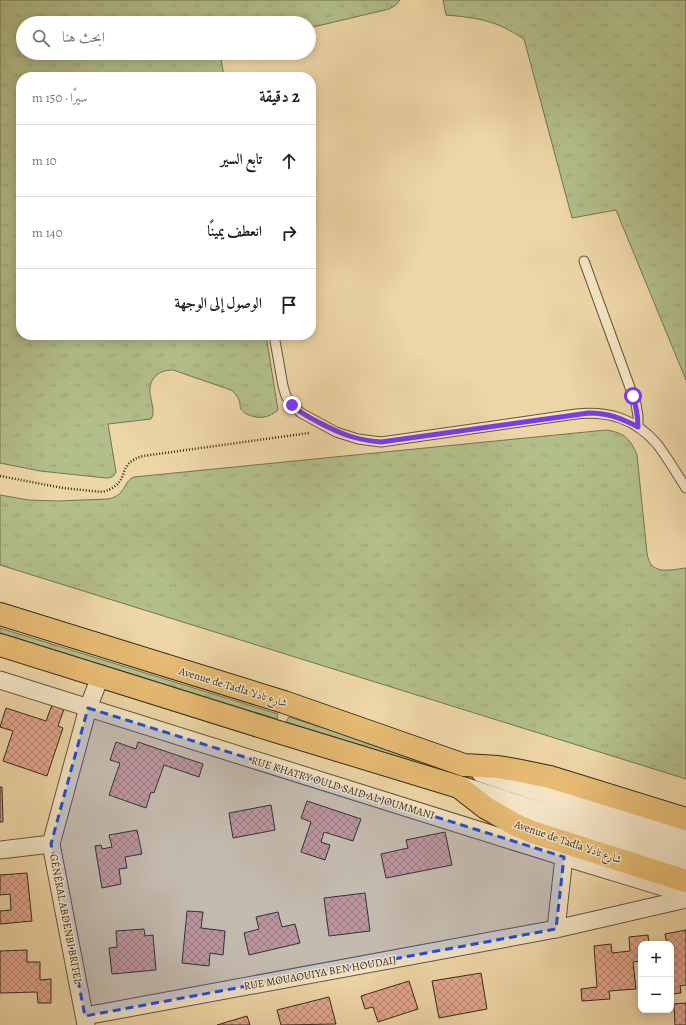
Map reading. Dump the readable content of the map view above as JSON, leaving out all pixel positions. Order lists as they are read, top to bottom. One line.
{"streets":{"main road":["Avenue de Tadla شارع تادلا"],"street":["RUE KHATRY OULD SAID AL JOUMMANI","GÉNÉRAL ABDENBI BRITEL","RUE MOUAOUIYA BEN HOUDAIJ"]},"crossings":[["Avenue de Tadla شارع تادلا","GÉNÉRAL ABDENBI BRITEL"],["RUE KHATRY OULD SAID AL JOUMMANI","GÉNÉRAL ABDENBI BRITEL"],["GÉNÉRAL ABDENBI BRITEL","RUE MOUAOUIYA BEN HOUDAIJ"]],"page":{"search":"ابحث هنا","heading":["2 دقيقة","سيرًا · 150 m"],"list":[["تابع السير","10 m"],["انعطف يمينًا","140 m"],"الوصول إلى الوجهة"],"map_buttons":["+","−"]}}
